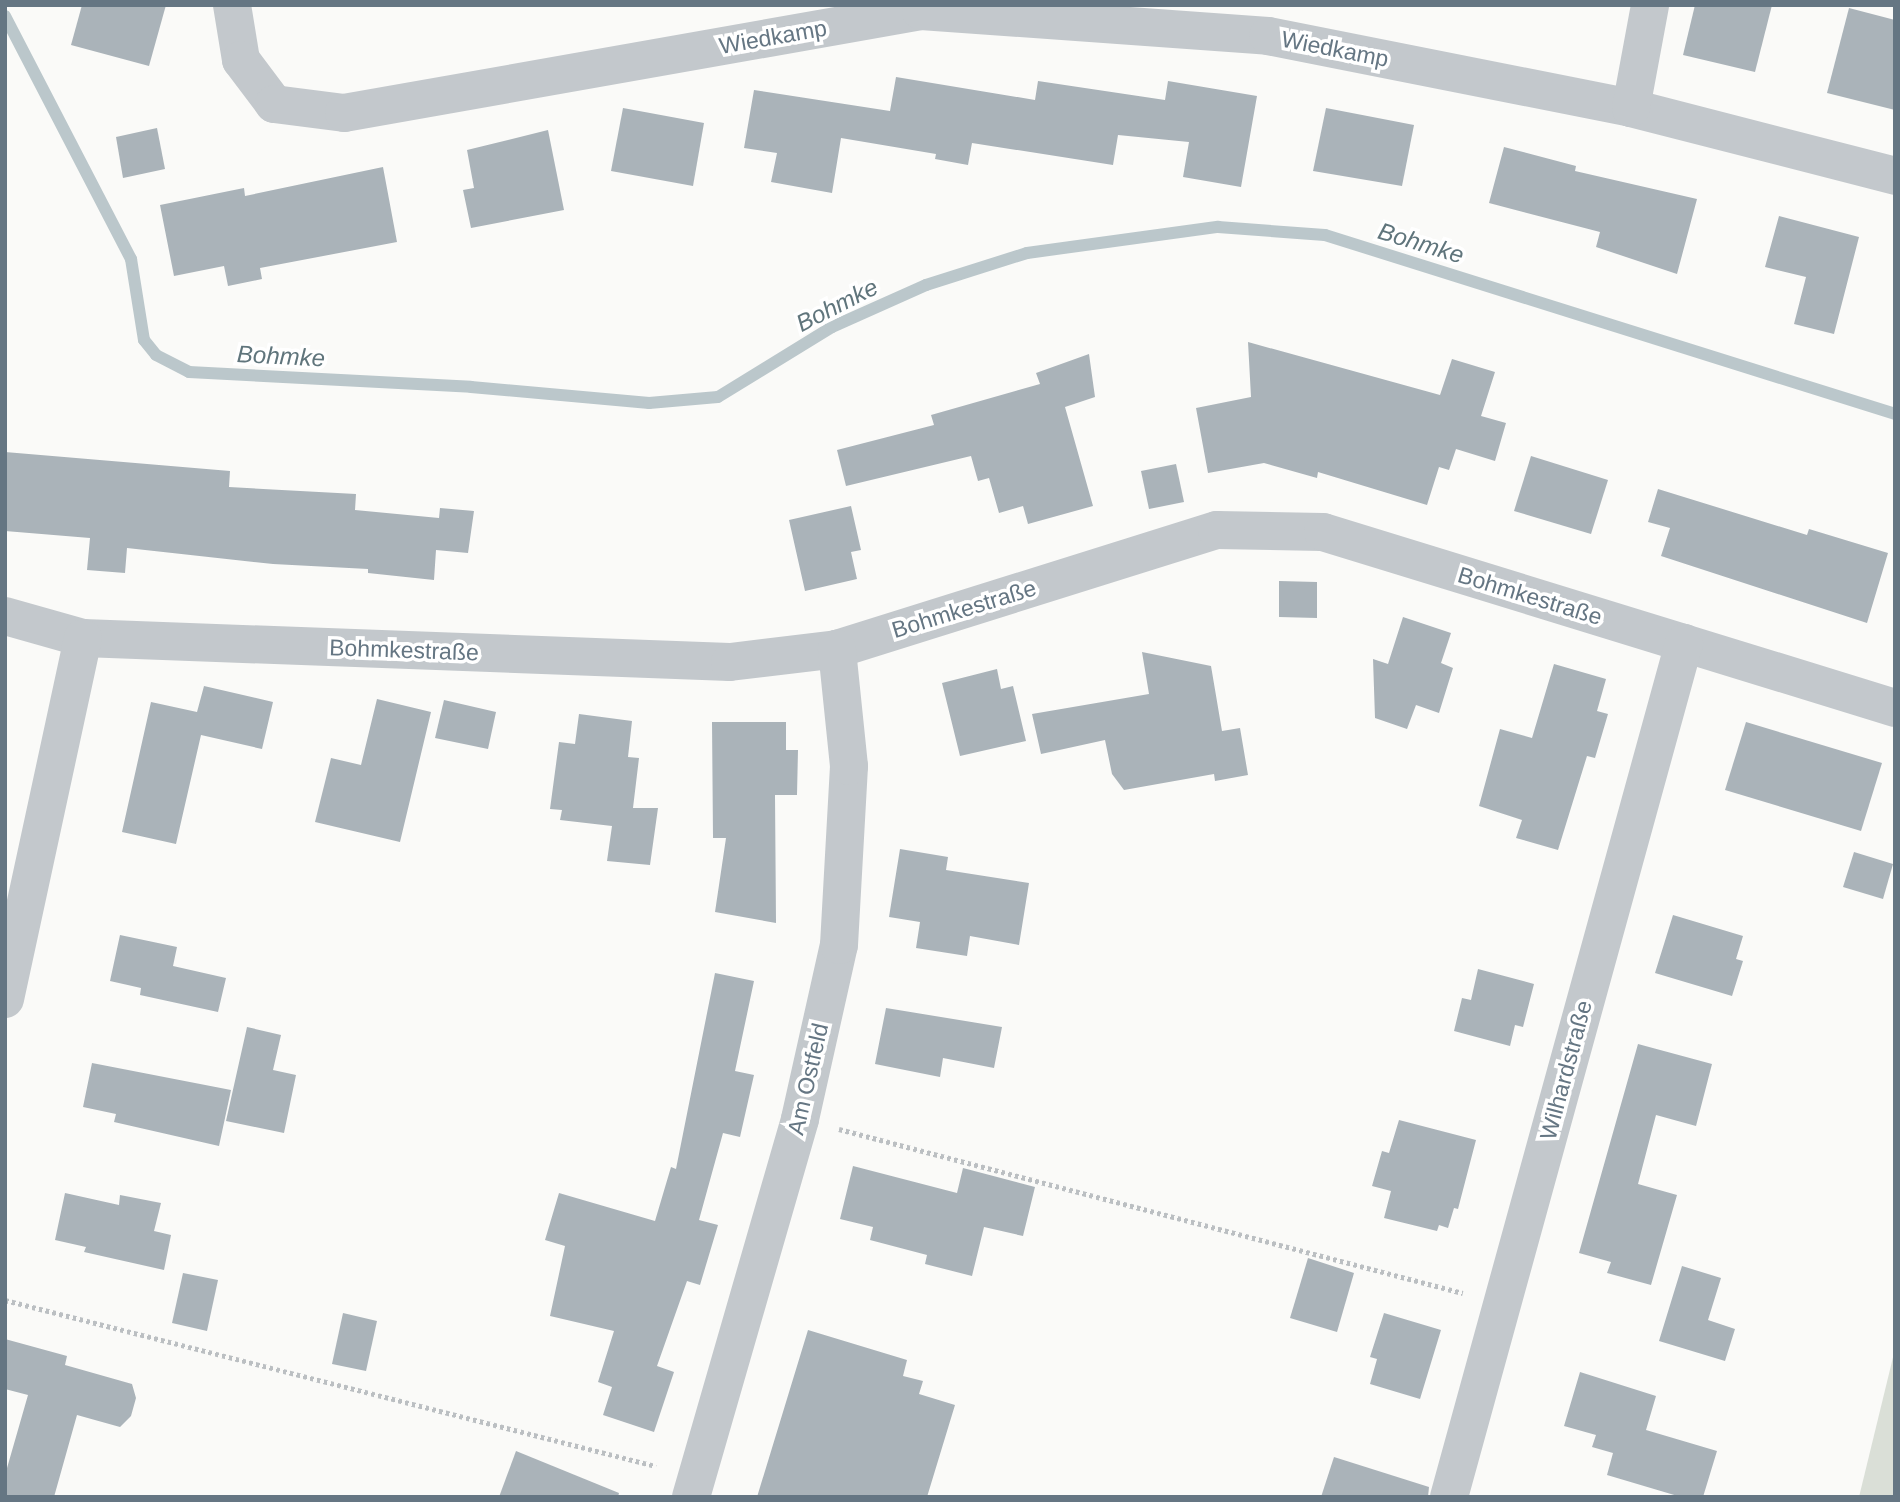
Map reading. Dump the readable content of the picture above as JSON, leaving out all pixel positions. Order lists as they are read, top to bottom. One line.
{"streets":{"street":["Wiedkamp","Bohmkestraße","Wilhardstraße","Am Ostfeld"]},"crossings":[["Bohmkestraße","Wilhardstraße"],["Bohmkestraße","Am Ostfeld"]],"water":["Bohmke"]}
